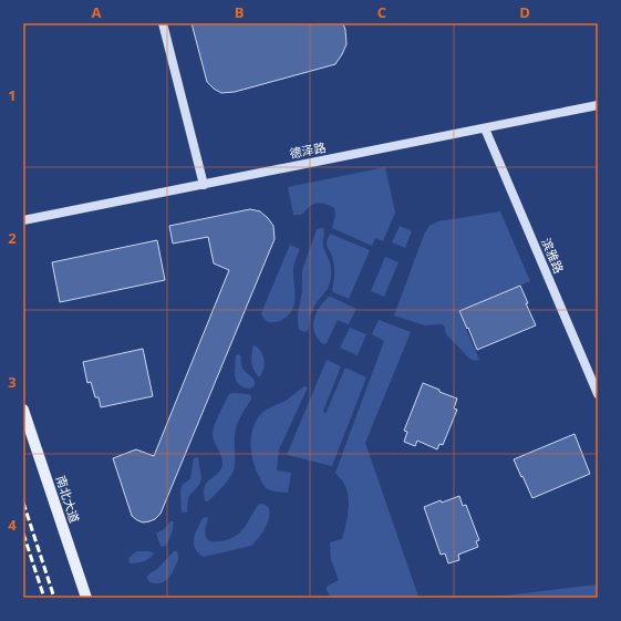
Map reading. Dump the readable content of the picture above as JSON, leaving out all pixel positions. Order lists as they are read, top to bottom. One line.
{"streets":{"main road":["南北大道"],"street":["德泽路","滨雅路"]},"crossings":[["德泽路","滨雅路"]],"grid":{"columns":["A","B","C","D"],"rows":["1","2","3","4"]}}
